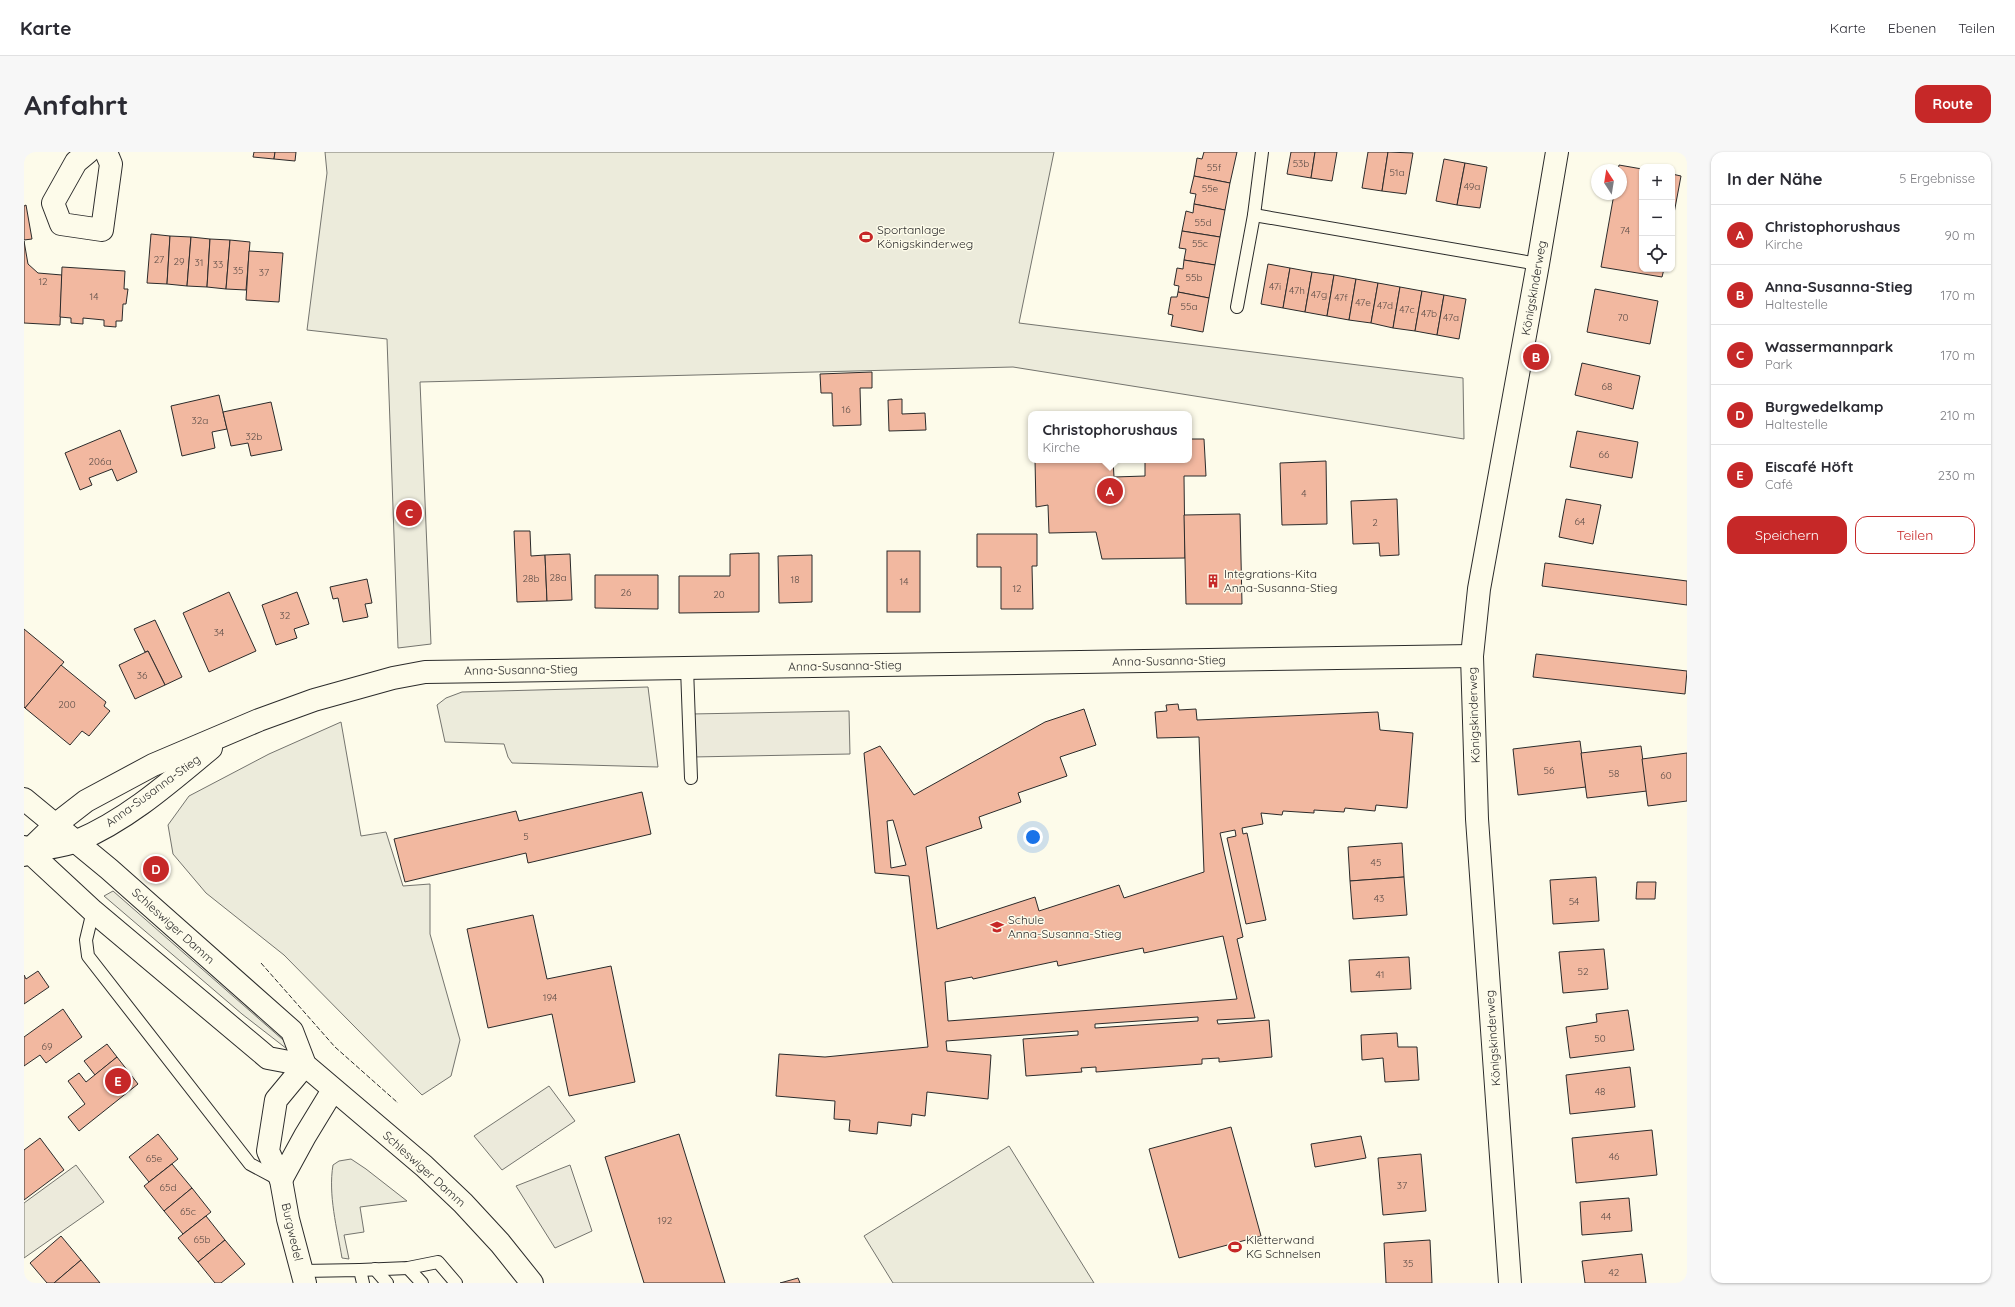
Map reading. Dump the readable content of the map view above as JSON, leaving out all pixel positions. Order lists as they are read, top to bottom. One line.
{"streets":{"street":["Königskinderweg","Anna-Susanna-Stieg","Schleswiger Damm","Burgwedel"]},"crossings":[["Königskinderweg","Anna-Susanna-Stieg"],["Anna-Susanna-Stieg","Schleswiger Damm"],["Schleswiger Damm","Burgwedel"]],"places":{"sports":["Sportanlage Königskinderweg","Kletterwand KG Schnelsen"],"building":["Integrations-Kita Anna-Susanna-Stieg"],"school or university":["Schule Anna-Susanna-Stieg"]},"house_numbers":["53b","55f","51a","49a","55e","55d","74","55c","27","29","31","33","35","37","55b","12","47i","47h","47g","14","47f","47e","47d","55a","47c","47b","47a","70","68","16","32a","32b","66","206a","4","64","2","28a","28b","18","14","12","26","20","32","34","36","200","56","58","60","5","45","43","54","52","41","194","50","69","48","46","65e","37","65d","65c","44","192","65b","35","42"],"north":"top","page":{"header":"Karte","nav":["Karte","Ebenen","Teilen"],"buttons":["Route",["Speichern","Teilen"]],"title":"Anfahrt","heading":["In der Nähe","5 Ergebnisse"],"map_buttons":["+","−"],"list":[{"mark":"A","name":"Christophorushaus","note":"Kirche","value":"90 m"},{"mark":"B","name":"Anna-Susanna-Stieg","note":"Haltestelle","value":"170 m"},{"mark":"C","name":"Wassermannpark","note":"Park","value":"170 m"},{"mark":"D","name":"Burgwedelkamp","note":"Haltestelle","value":"210 m"},{"mark":"E","name":"Eiscafé Höft","note":"Café","value":"230 m"}],"pins":["B","A","C","D","E"],"popup":["Christophorushaus","Kirche"]}}
